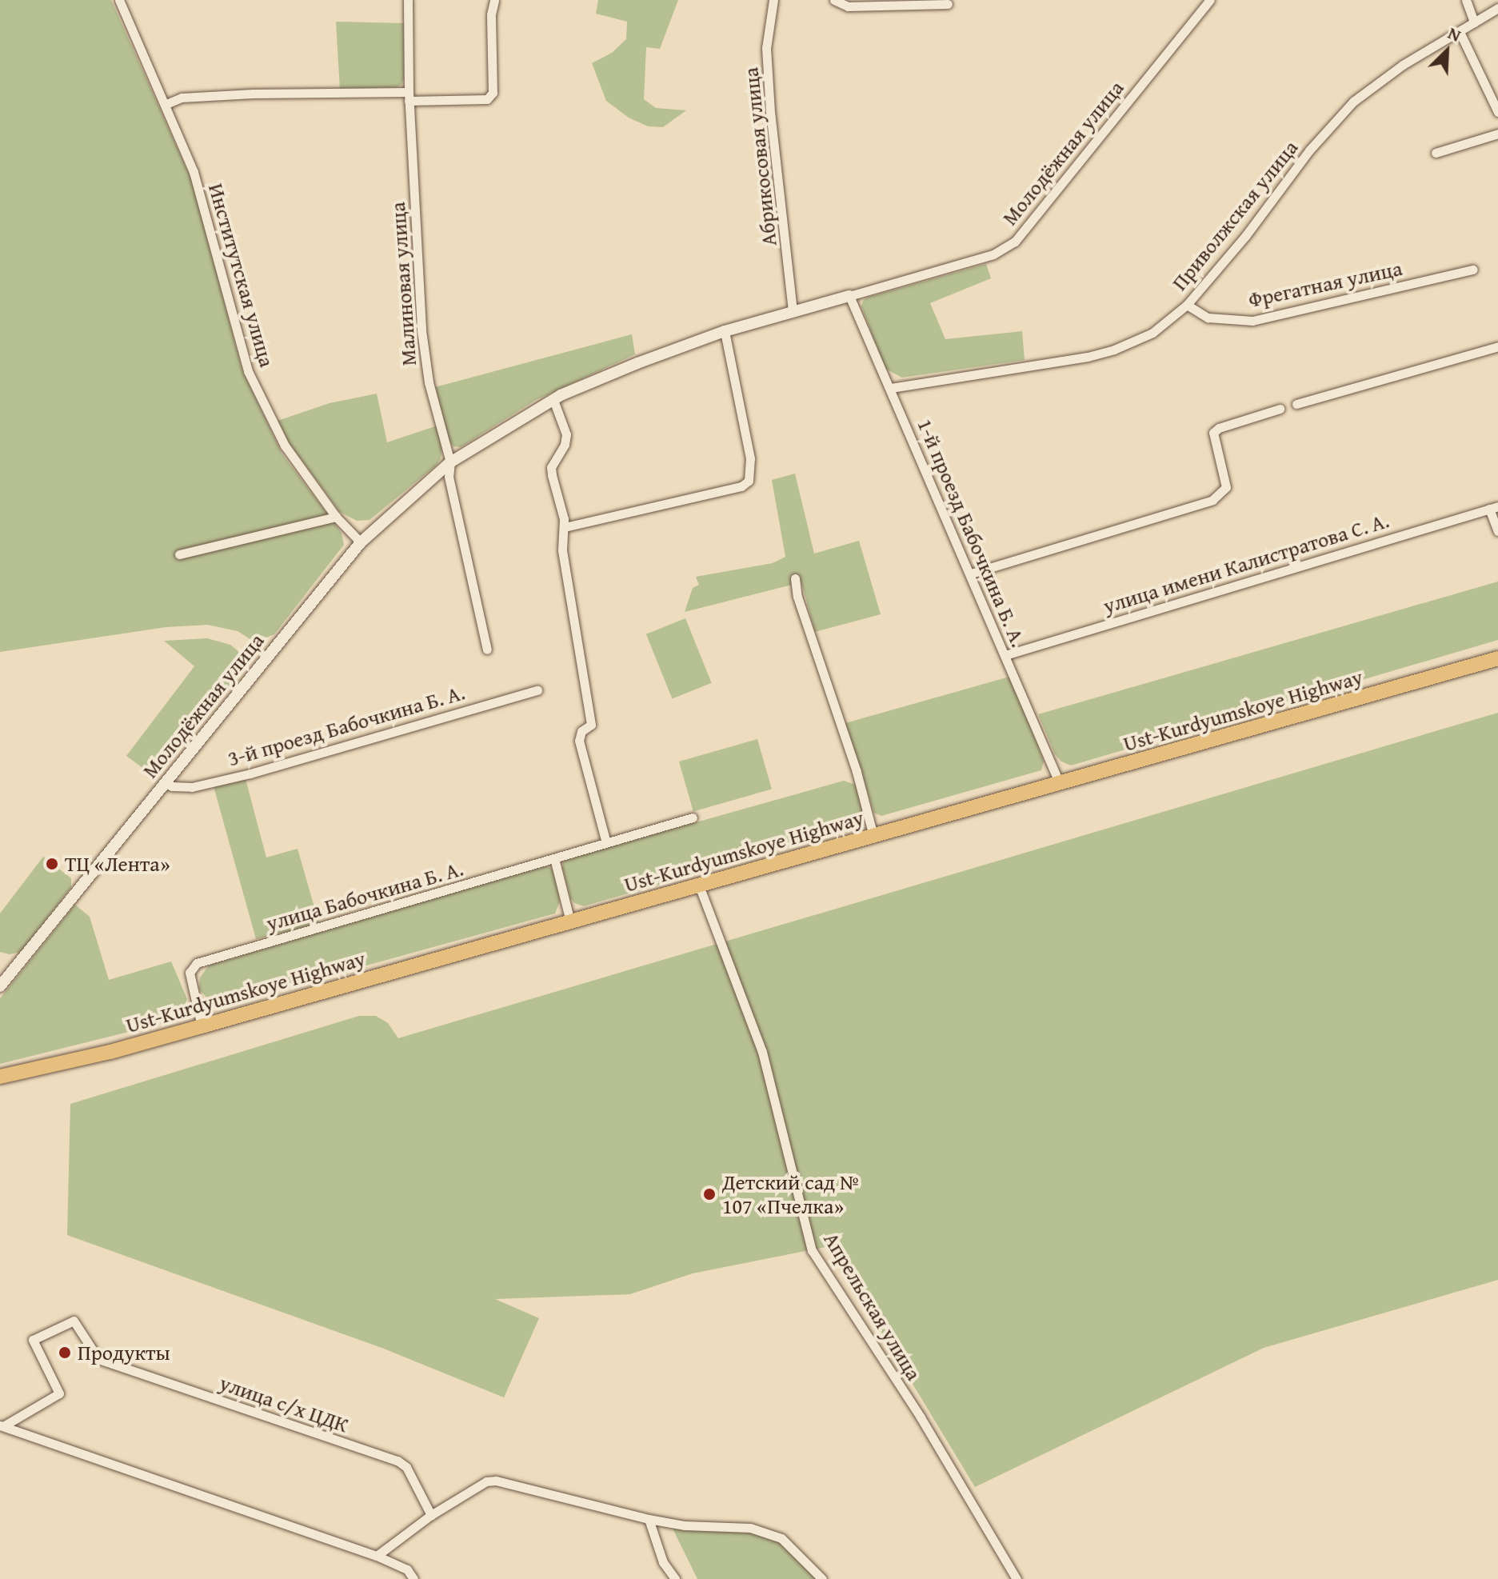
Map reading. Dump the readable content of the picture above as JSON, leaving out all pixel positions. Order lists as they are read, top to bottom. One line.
{"streets":{"main road":["Ust-Kurdyumskoye Highway"],"street":["Молодёжная улица","Абрикосовая улица","Приволжская улица","Институтская улица","Малиновая улица","Фрегатная улица","1-й проезд Бабочкина Б. А.","улица имени Калистратова С. А.","3-й проезд Бабочкина Б. А.","улица Бабочкина Б. А.","Апрельская улица","улица с/х ЦДК"]},"crossings":[["Молодёжная улица","Абрикосовая улица"],["Молодёжная улица","Институтская улица"],["Молодёжная улица","Малиновая улица"],["Молодёжная улица","1-й проезд Бабочкина Б. А."],["Молодёжная улица","3-й проезд Бабочкина Б. А."],["Приволжская улица","Фрегатная улица"],["Приволжская улица","1-й проезд Бабочкина Б. А."],["1-й проезд Бабочкина Б. А.","улица имени Калистратова С. А."],["1-й проезд Бабочкина Б. А.","Ust-Kurdyumskoye Highway"],["Ust-Kurdyumskoye Highway","улица Бабочкина Б. А."],["Ust-Kurdyumskoye Highway","Апрельская улица"]],"places":["ТЦ «Лента»","Детский сад № 107 «Пчелка»","Продукты"],"north":"top right"}
